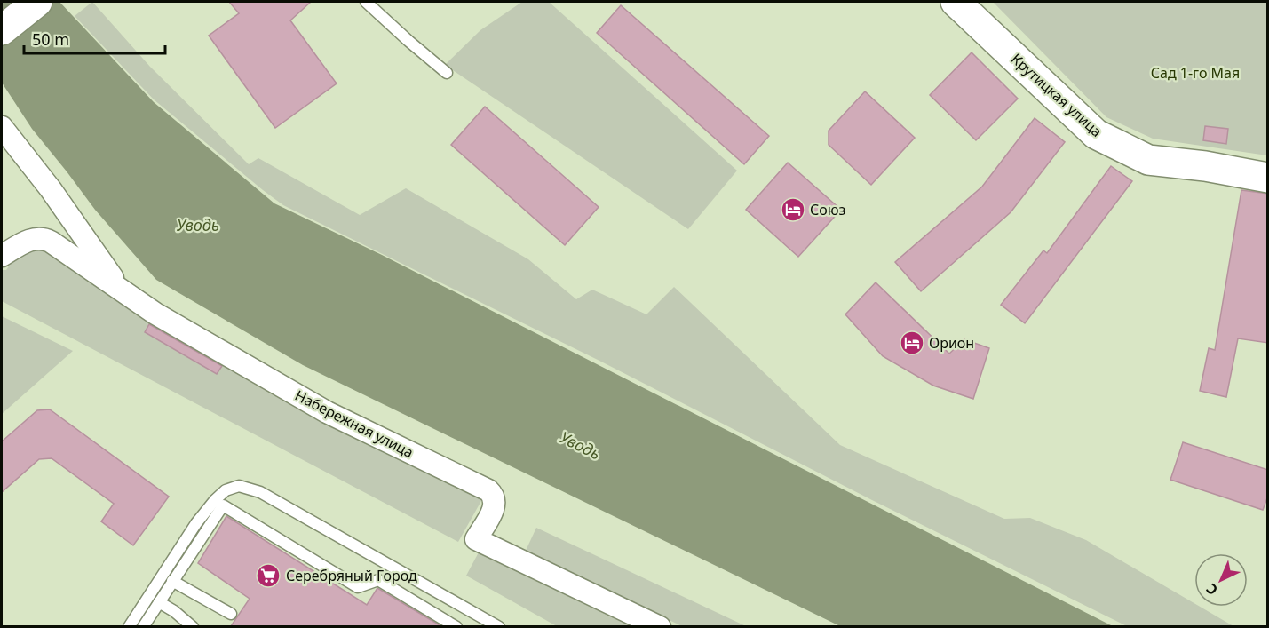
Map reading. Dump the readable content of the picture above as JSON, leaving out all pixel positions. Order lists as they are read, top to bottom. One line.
{"streets":{"street":["Крутицкая улица","Набережная улица"]},"water":["Уводь"],"parks":["Сад 1-го Мая"],"places":{"hotel":["Союз","Орион"],"supermarket":["Серебряный Город"]},"scale_bar":"50 m","north":"bottom left"}
